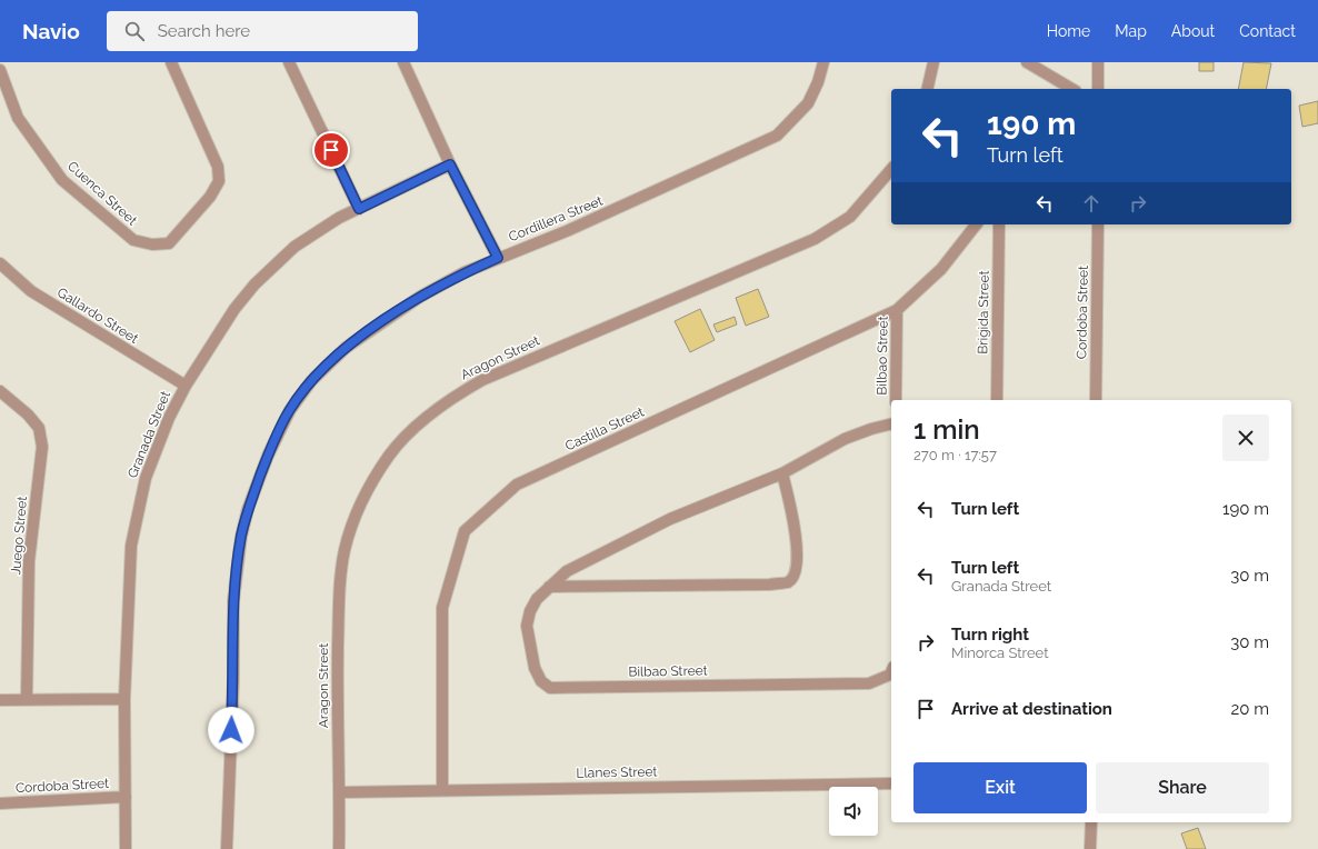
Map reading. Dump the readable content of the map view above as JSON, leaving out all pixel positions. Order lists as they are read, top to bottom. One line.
{"streets":{"street":["Cuenca Street","Cordillera Street","Brigida Street","Cordoba Street","Gallardo Street","Bilbao Street","Aragon Street","Castilla Street","Granada Street","Juego Street","Llanes Street"]},"crossings":[["Cordoba Street","Granada Street"],["Gallardo Street","Granada Street"],["Bilbao Street","Castilla Street"],["Aragon Street","Llanes Street"],["Castilla Street","Llanes Street"]],"page":{"header":"Navio","search":"Search here","nav":["Home","Map","About","Contact"],"turn":["190 m","Turn left"],"heading":["1 min","270 m · 17:57"],"list":[{"name":"Turn left","value":"190 m"},{"name":"Turn left","note":"Granada Street","value":"30 m"},{"name":"Turn right","note":"Minorca Street","value":"30 m"},{"name":"Arrive at destination","value":"20 m"}],"buttons":["Exit","Share"]}}
